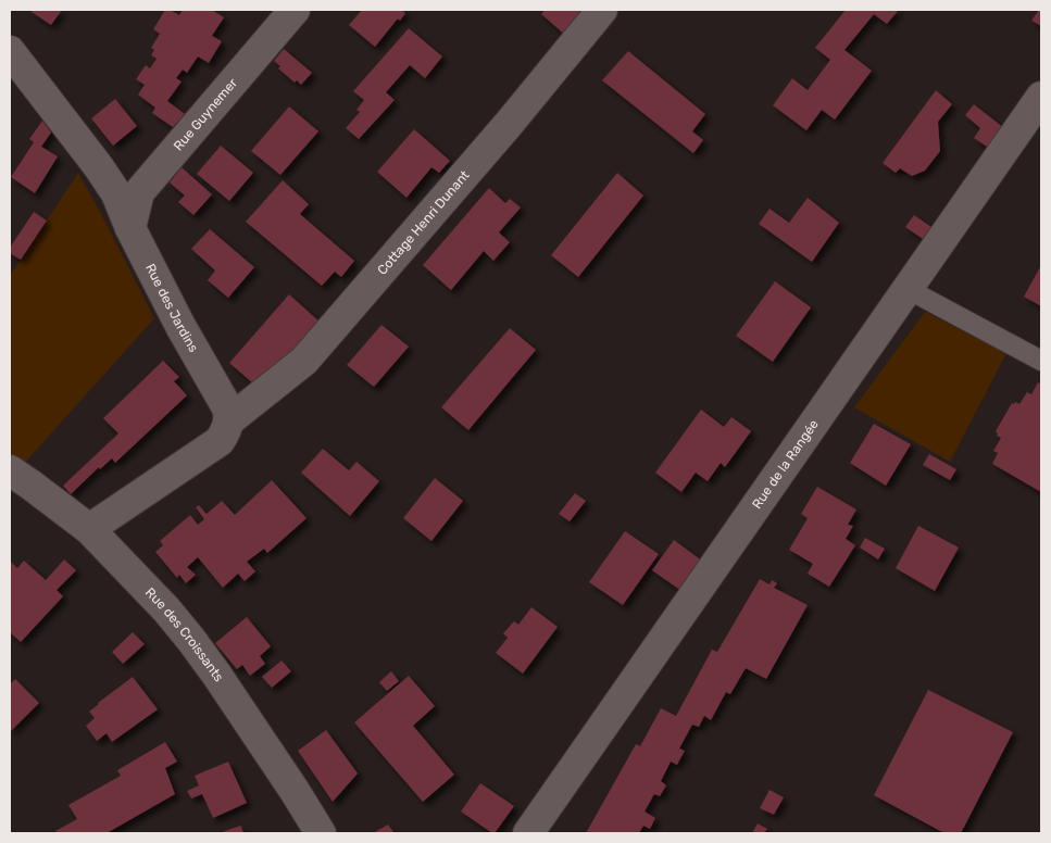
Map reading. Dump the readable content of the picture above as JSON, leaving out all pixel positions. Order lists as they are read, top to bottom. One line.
{"streets":{"street":["Rue Guynemer","Cottage Henri Dunant","Rue des Jardins","Rue de la Rangée","Rue des Croissants"]},"crossings":[["Rue Guynemer","Rue des Jardins"],["Cottage Henri Dunant","Rue des Jardins"]]}
